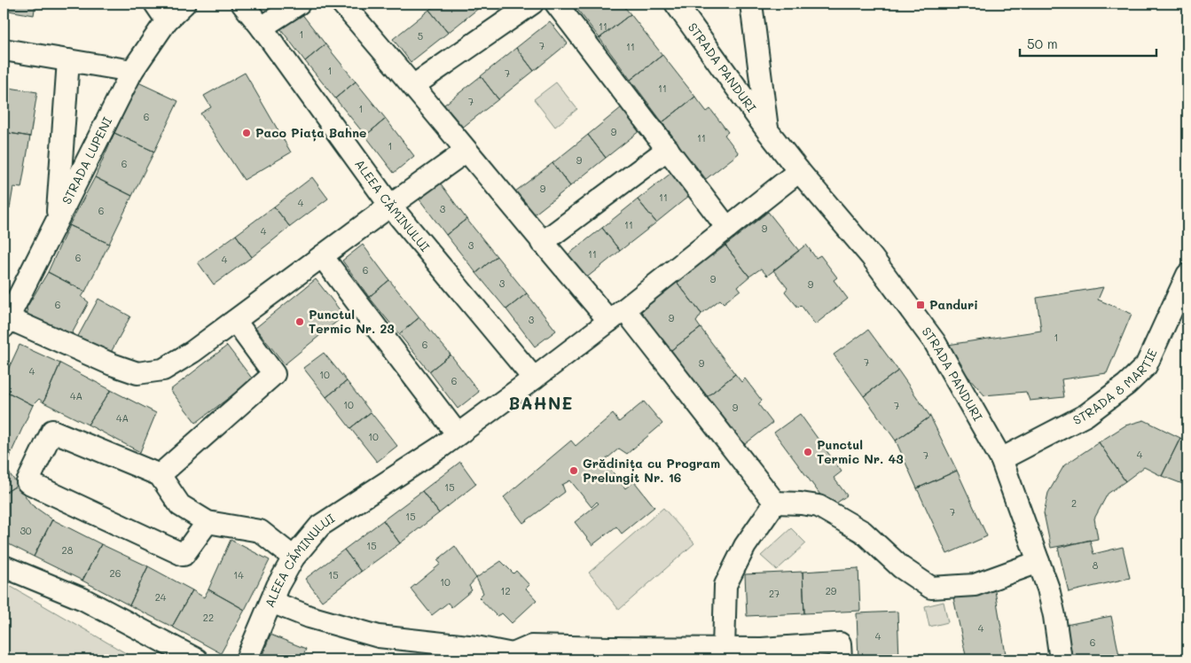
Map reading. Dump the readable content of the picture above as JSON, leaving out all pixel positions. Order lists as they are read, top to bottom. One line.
{"streets":{"street":["STRADA PANDURI","STRADA LUPENI","ALEEA CĂMINULUI","STRADA 8 MARTIE"]},"crossings":[["STRADA PANDURI","ALEEA CĂMINULUI"],["STRADA PANDURI","STRADA 8 MARTIE"]],"districts":["BAHNE"],"places":{"other":["Paco Piața Bahne","Punctul Termic Nr. 23","Punctul Termic Nr. 43","Grădinița cu Program Prelungit Nr. 16"],"transit":["Panduri"]},"house_numbers":["11","1","5","7","11","1","7","11","7","1","6","9","11","1","9","6","9","11","4","3","6","11","9","4","3","11","6","4","6","9","3","9","6","9","3","1","6","7","9","4","10","6","4A","10","7","9","4A","10","4","7","15","2","7","15","30","15","28","8","26","14","15","10","12","29","27","24","22","4","4","6"],"scale_bar":"50 m"}
